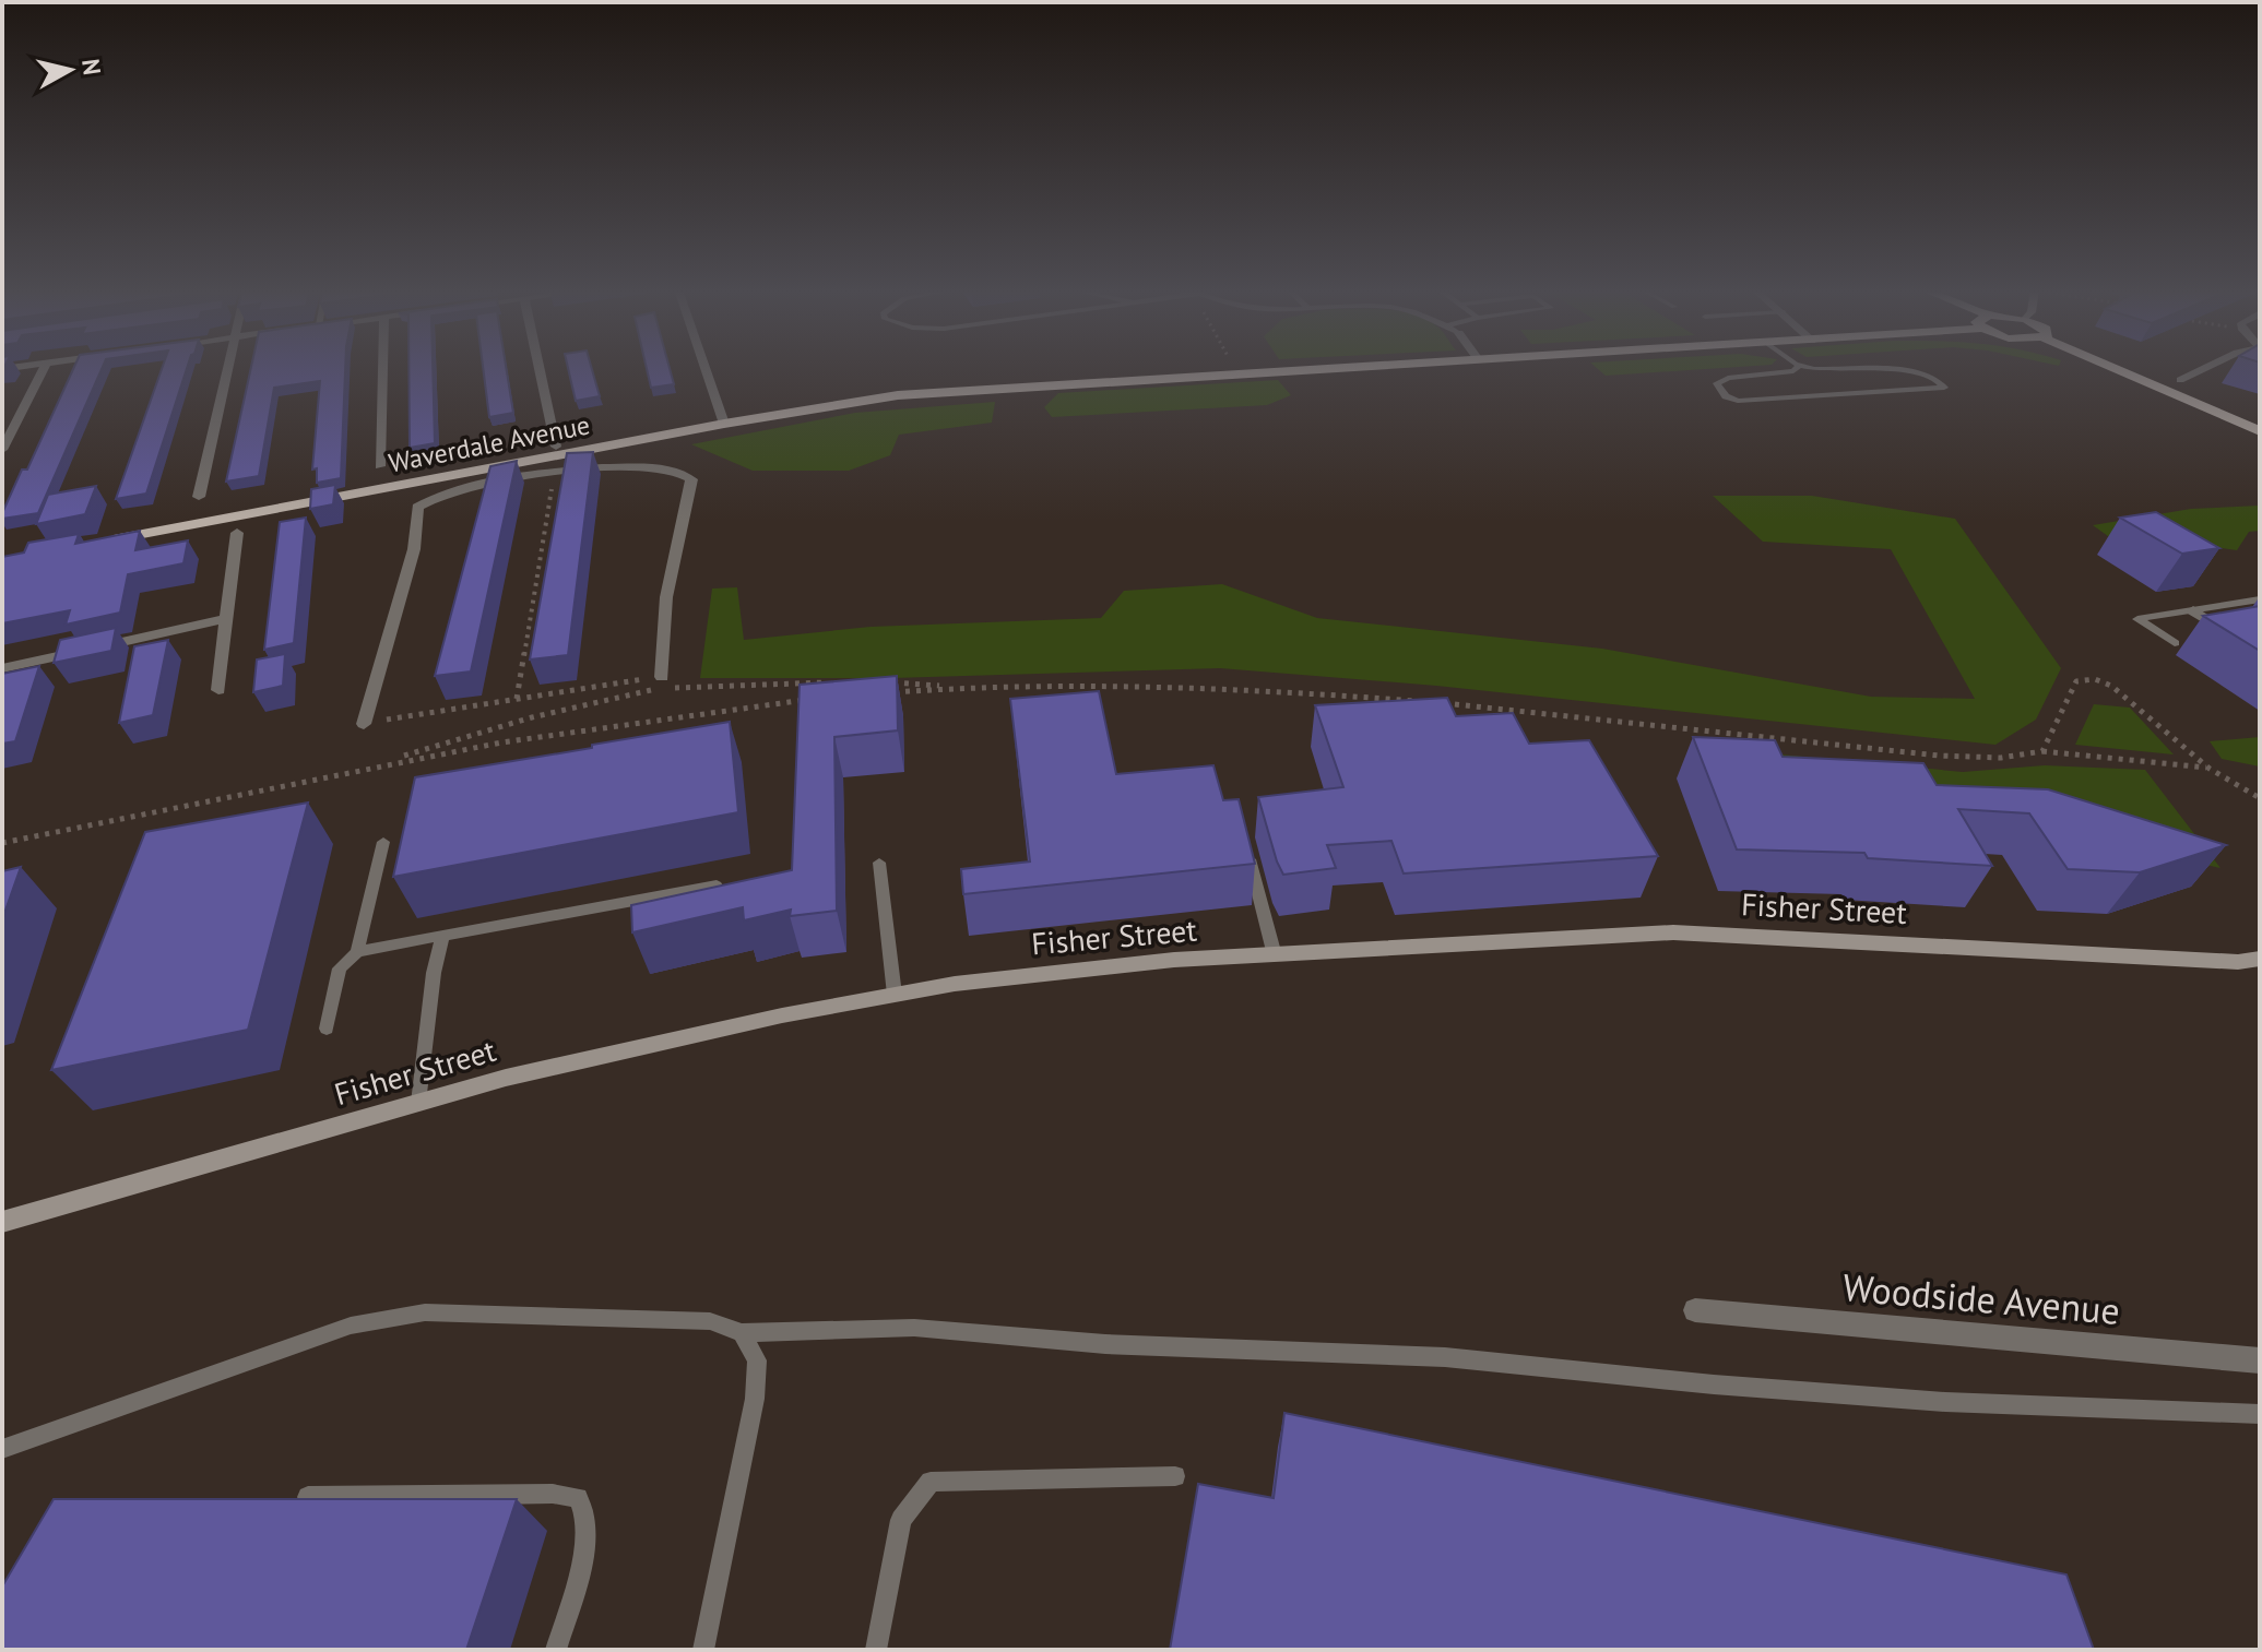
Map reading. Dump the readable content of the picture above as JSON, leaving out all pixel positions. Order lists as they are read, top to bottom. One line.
{"streets":{"main road":["Waverdale Avenue"],"street":["Fisher Street","Woodside Avenue"]},"north":"right"}
